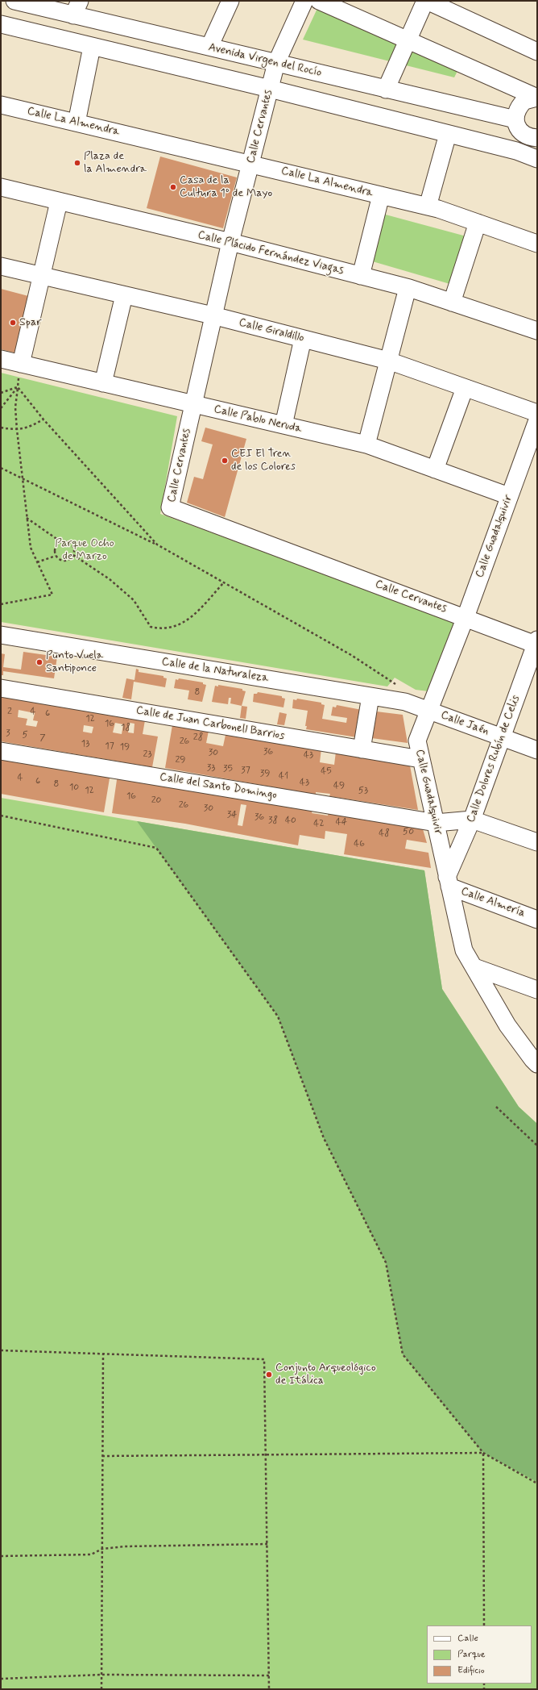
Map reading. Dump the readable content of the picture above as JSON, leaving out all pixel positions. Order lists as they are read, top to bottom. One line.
{"streets":{"street":["Avenida Virgen del Rocío","Calle La Almendra","Calle Cervantes","Calle Plácido Fernández Viagas","Calle Giraldillo","Calle Pablo Neruda","Calle Guadalquivir","Calle de la Naturaleza","Calle de Juan Carbonell Barrios","Calle Jaén","Calle Dolores Rubín de Celis","Calle del Santo Domingo","Calle Almería"]},"crossings":[["Avenida Virgen del Rocío","Calle Cervantes"],["Calle La Almendra","Calle Cervantes"],["Calle Cervantes","Calle Plácido Fernández Viagas"],["Calle Cervantes","Calle Giraldillo"],["Calle Cervantes","Calle Pablo Neruda"],["Calle Cervantes","Calle Guadalquivir"],["Calle Cervantes","Calle Dolores Rubín de Celis"],["Calle Pablo Neruda","Calle Guadalquivir"],["Calle Guadalquivir","Calle de la Naturaleza"],["Calle Guadalquivir","Calle de Juan Carbonell Barrios"],["Calle Guadalquivir","Calle Jaén"],["Calle Guadalquivir","Calle Dolores Rubín de Celis"],["Calle Guadalquivir","Calle del Santo Domingo"],["Calle Guadalquivir","Calle Almería"],["Calle de la Naturaleza","Calle Jaén"],["Calle Jaén","Calle Dolores Rubín de Celis"],["Calle Dolores Rubín de Celis","Calle del Santo Domingo"],["Calle Dolores Rubín de Celis","Calle Almería"]],"parks":["Parque Ocho de Marzo"],"places":["Plaza de la Almendra","Casa de la Cultura 1º de Mayo","Spar","CEI El Tren de los Colores","Punto Vuela Santiponce","Conjunto Arqueológico de Itálica"],"house_numbers":["8","2","4","6","12","16","18","3","5","28","7","26","13","17","19","36","30","23","43","29","33","35","37","45","39","41","4","6","43","8","49","10","12","53","16","20","26","30","34","36","38","40","44","42","50","48","46"],"legend":["Calle","Parque","Edificio"]}
